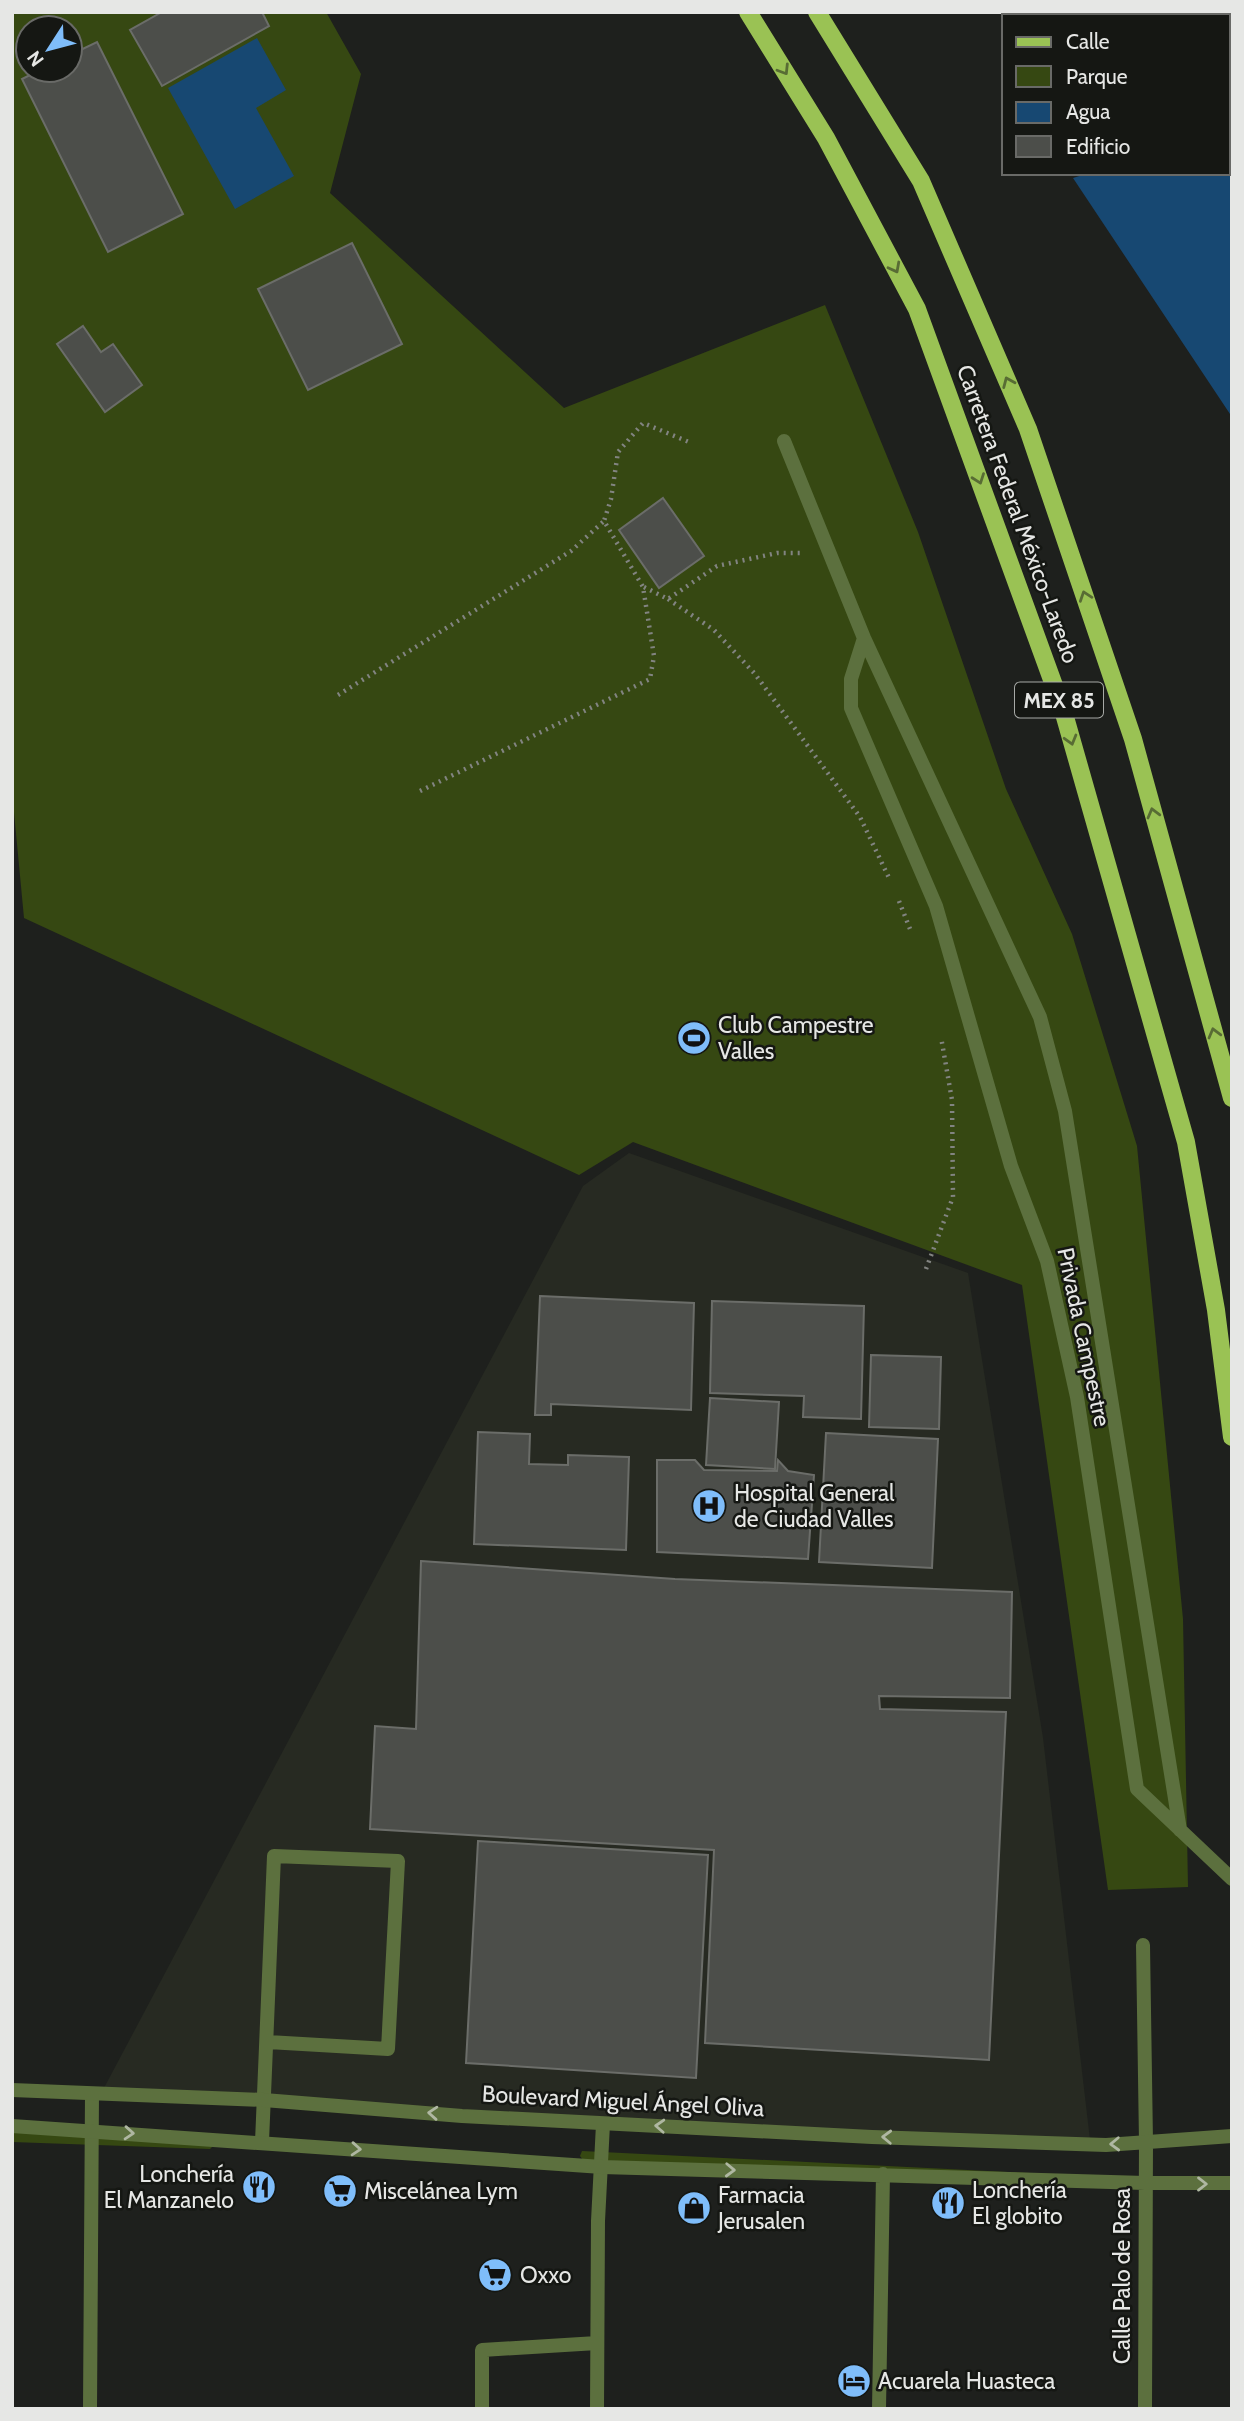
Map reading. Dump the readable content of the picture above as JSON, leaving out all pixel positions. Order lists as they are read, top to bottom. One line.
{"streets":{"main road":["Carretera Federal México-Laredo","MEX 85"],"street":["Privada Campestre","Boulevard Miguel Ángel Oliva","Calle Palo de Rosa"]},"crossings":[["Boulevard Miguel Ángel Oliva","Calle Palo de Rosa"]],"places":{"sports":["Club Campestre Valles"],"hospital":["Hospital General de Ciudad Valles"],"restaurant":["Lonchería El Manzanelo","Lonchería El globito"],"supermarket":["Miscelánea Lym","Oxxo"],"shop":["Farmacia Jerusalen"],"hotel":["Acuarela Huasteca"]},"legend":["Calle","Parque","Agua","Edificio"],"north":"bottom left"}
